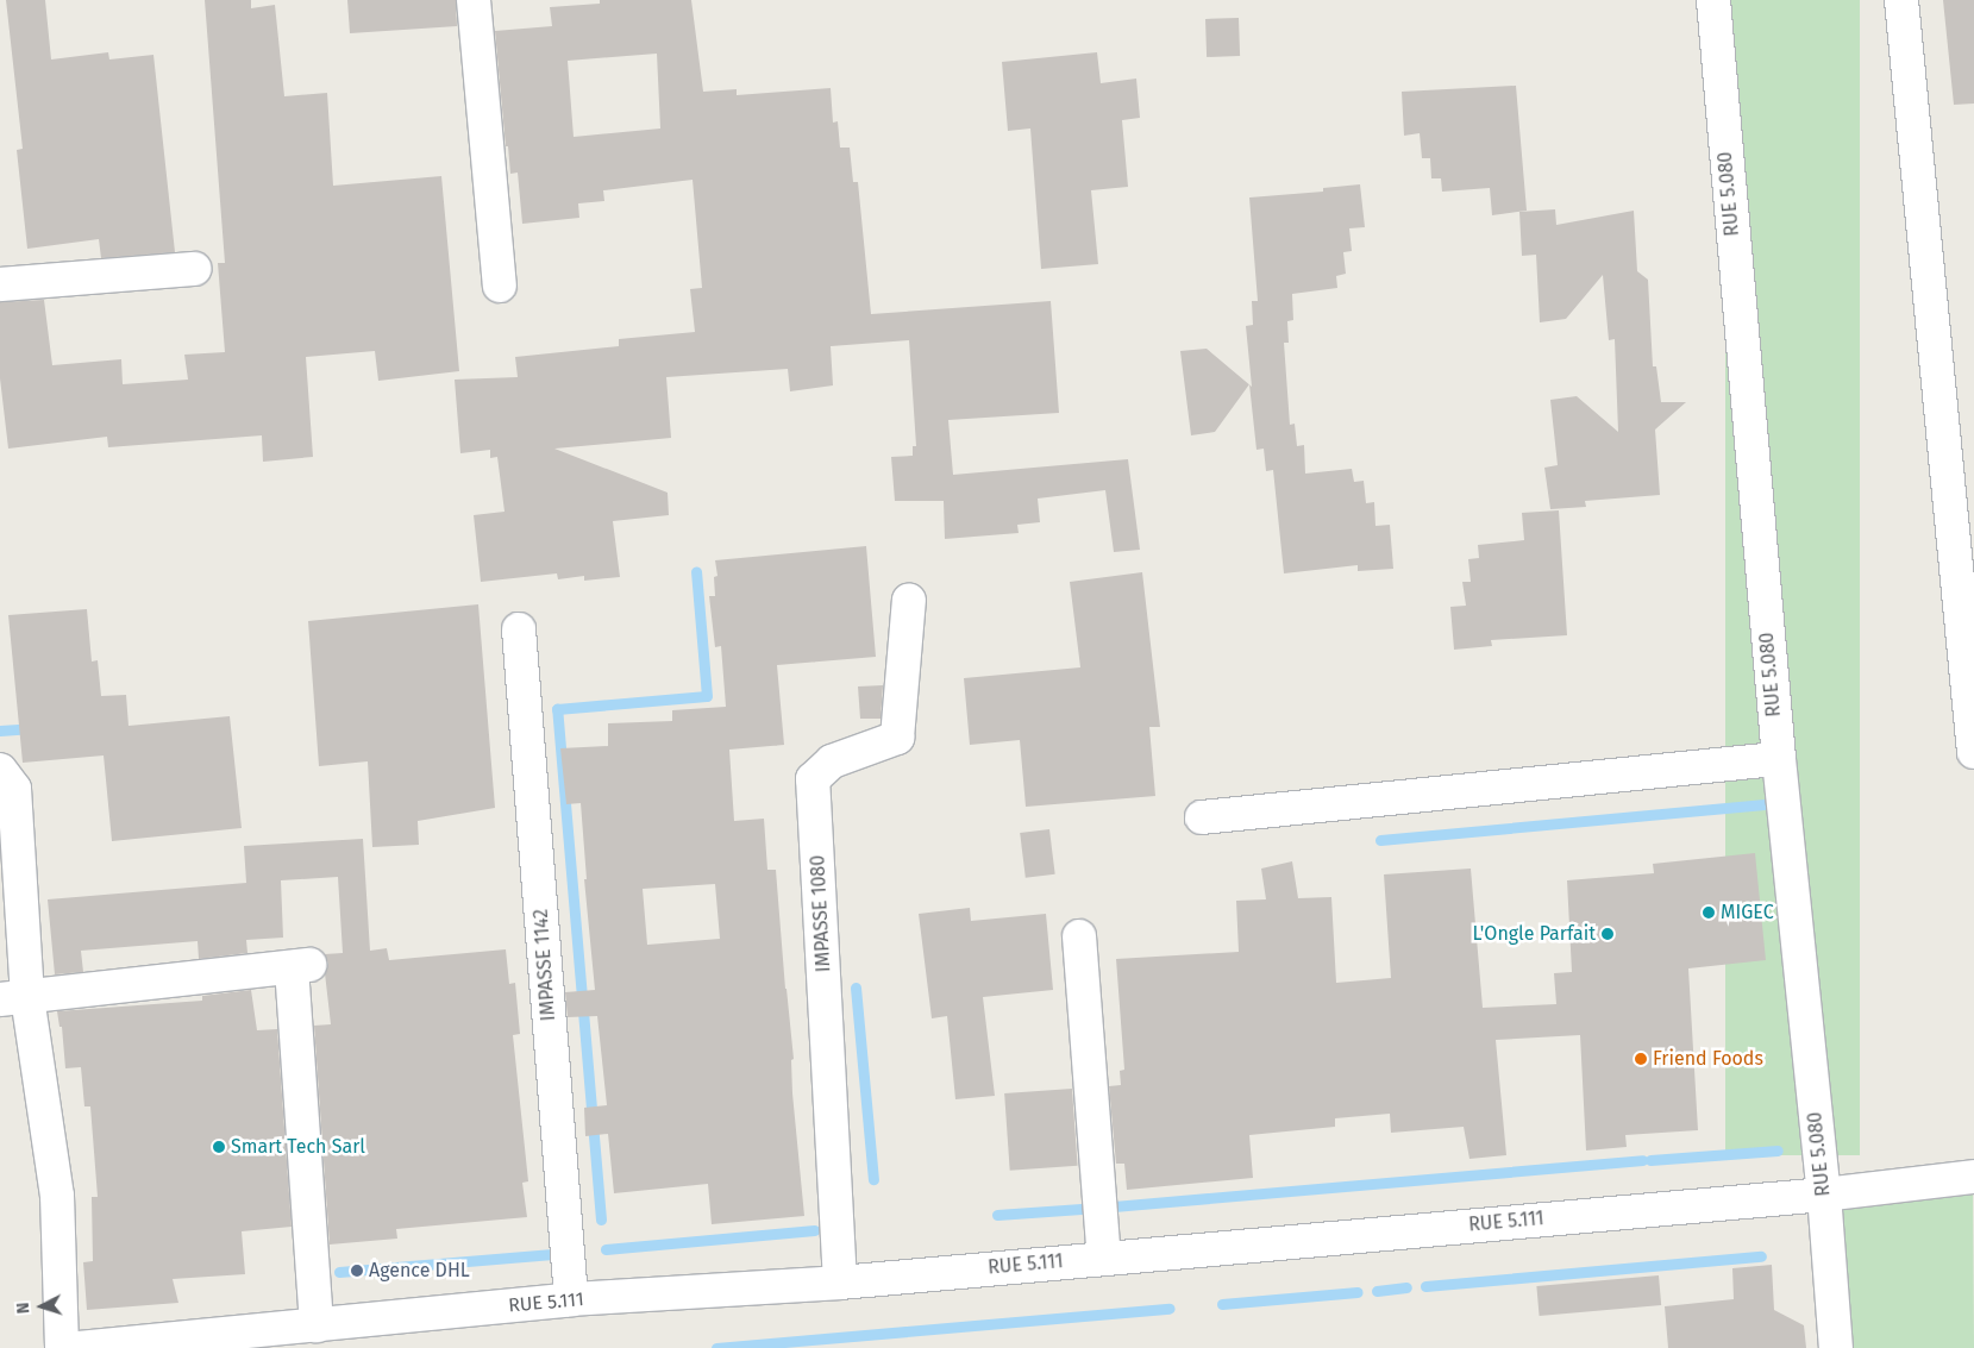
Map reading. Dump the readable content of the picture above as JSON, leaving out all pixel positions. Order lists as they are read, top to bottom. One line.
{"streets":{"street":["RUE 5.080","IMPASSE 1080","IMPASSE 1142","RUE 5.111"]},"crossings":[["RUE 5.080","RUE 5.111"],["IMPASSE 1080","RUE 5.111"],["IMPASSE 1142","RUE 5.111"]],"places":["MIGEC","L'Ongle Parfait","Friend Foods","Smart Tech Sarl","Agence DHL"],"north":"left"}
